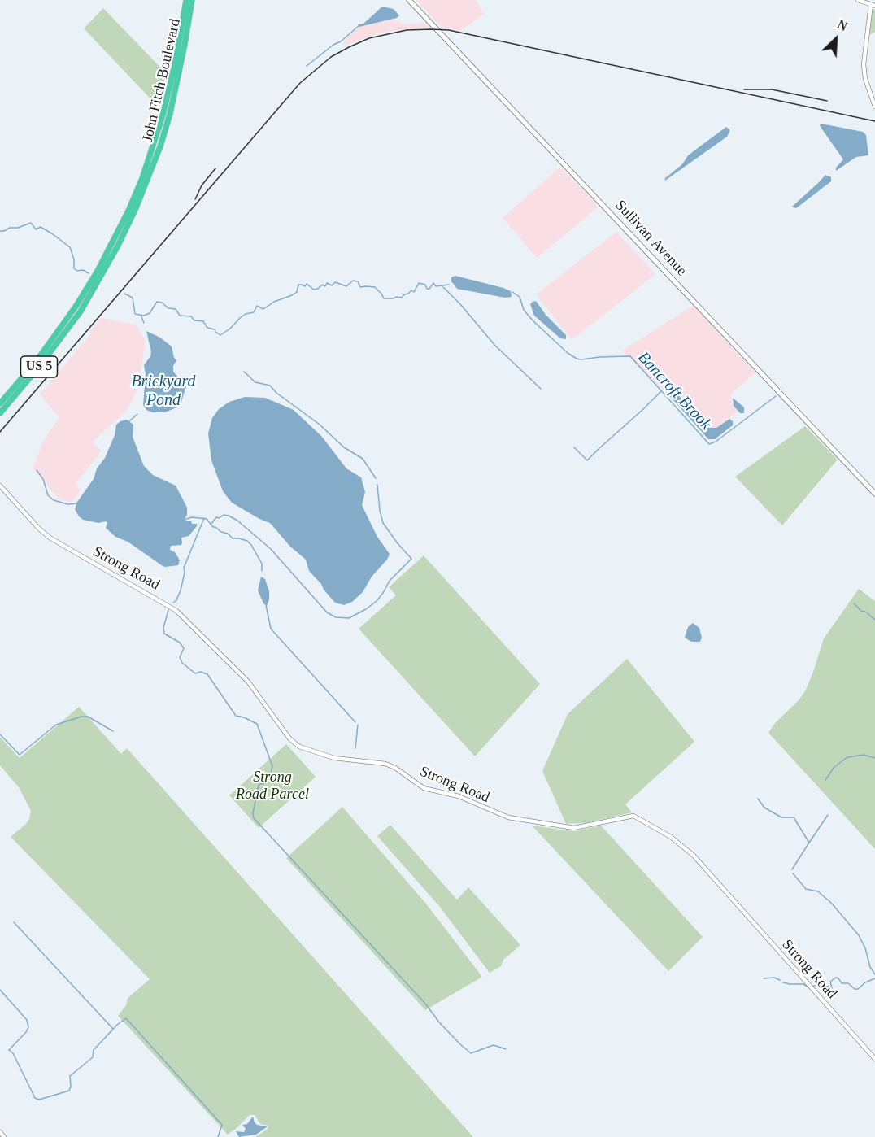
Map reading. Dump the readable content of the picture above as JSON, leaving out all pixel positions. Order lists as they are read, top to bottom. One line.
{"streets":{"highway":["John Fitch Boulevard","US 5"],"main road":["Sullivan Avenue"],"street":["Strong Road"]},"water":["Brickyard Pond","Bancroft Brook"],"parks":["Strong Road Parcel"],"north":"top right"}
